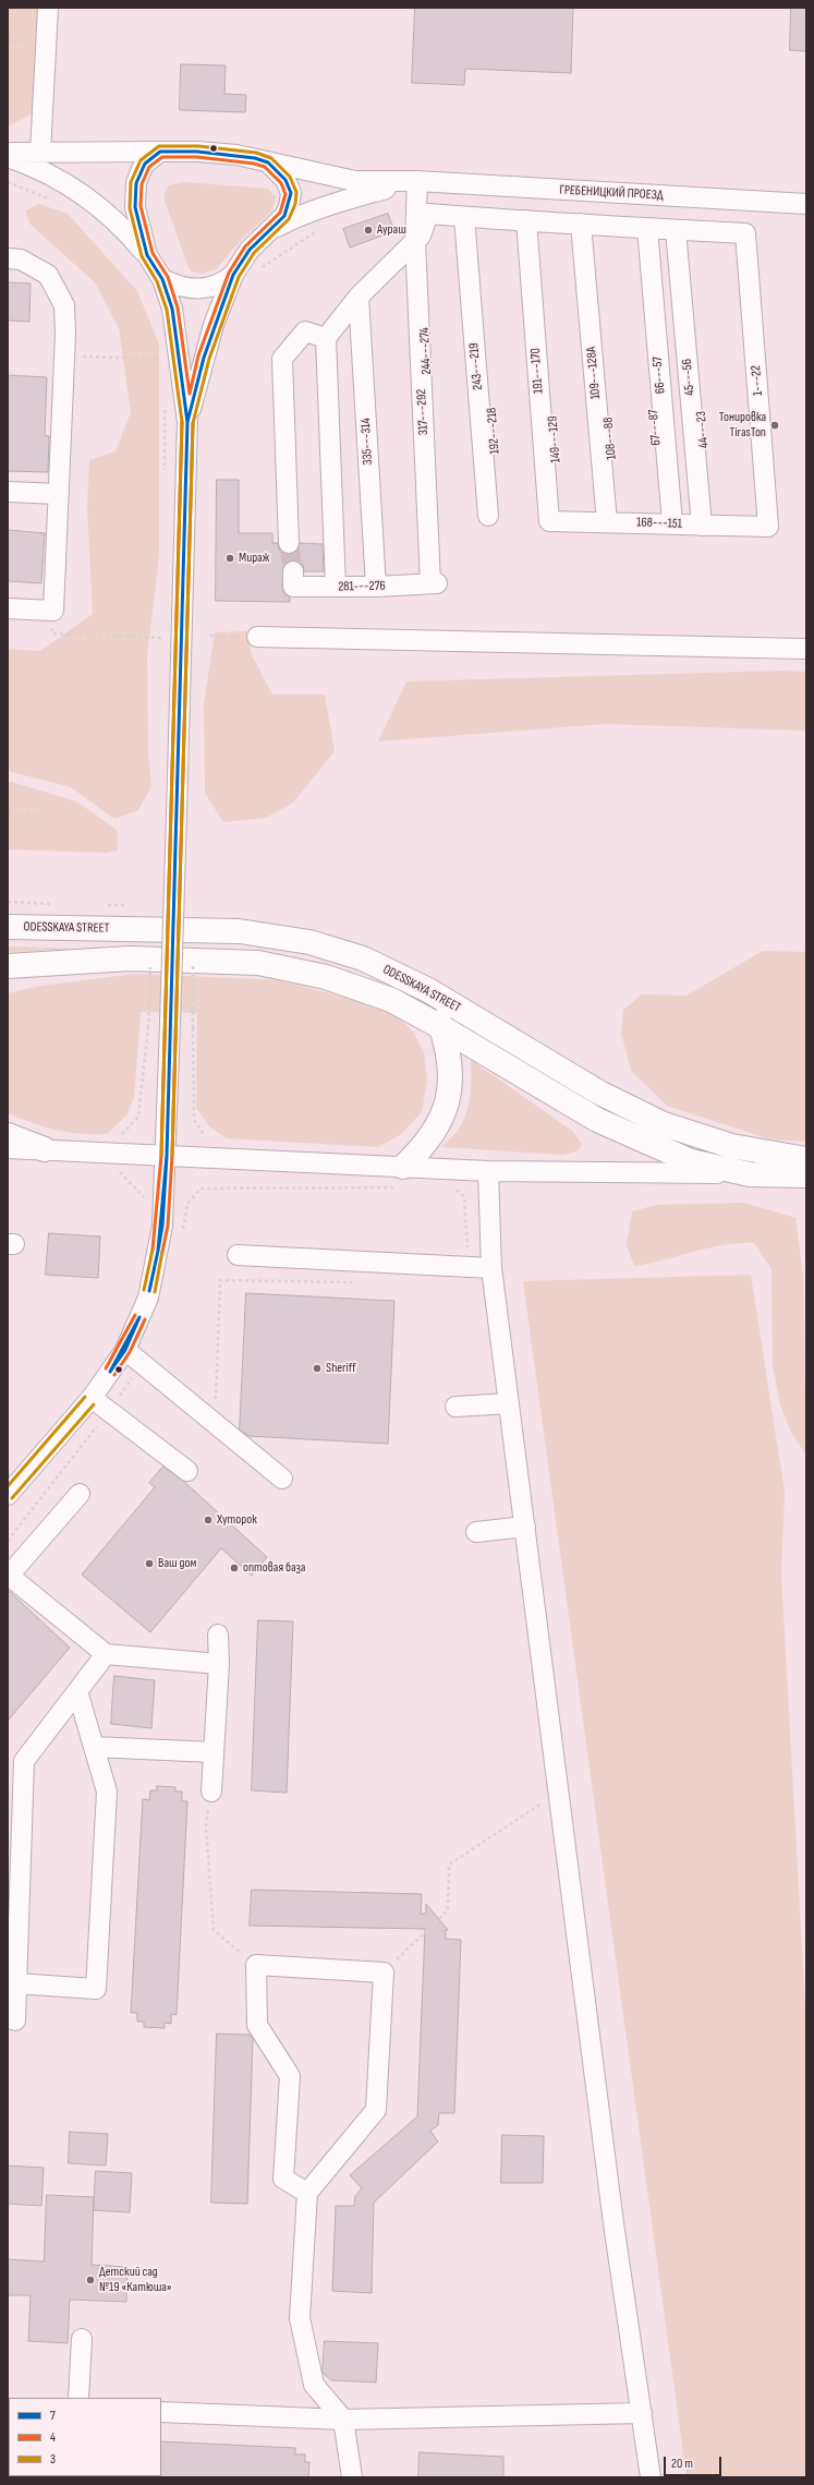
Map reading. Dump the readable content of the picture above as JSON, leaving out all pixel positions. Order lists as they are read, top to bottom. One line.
{"streets":{"main road":["ODESSKAYA STREET"],"street":["ГРЕБЕНИЦКИЙ ПРОЕЗД","244---274","243---219","191---170","109---128А","45---56","1---22","67---87","335---314","168---151","281---276"]},"crossings":[["ГРЕБЕНИЦКИЙ ПРОЕЗД","244---274"],["244---274","281---276"],["191---170","168---151"],["109---128А","168---151"],["45---56","1---22"],["45---56","168---151"],["1---22","168---151"],["67---87","168---151"],["335---314","281---276"]],"places":["Аураш","Тонировка TirasTon","Мираж","Sheriff","Хуторок","Ваш дом","оптовая база","Детский сад №19 «Катюша»"],"lines":["transit line 3","transit line 7","transit line 4"],"legend":["7","4","3"],"scale_bar":"20 m"}
